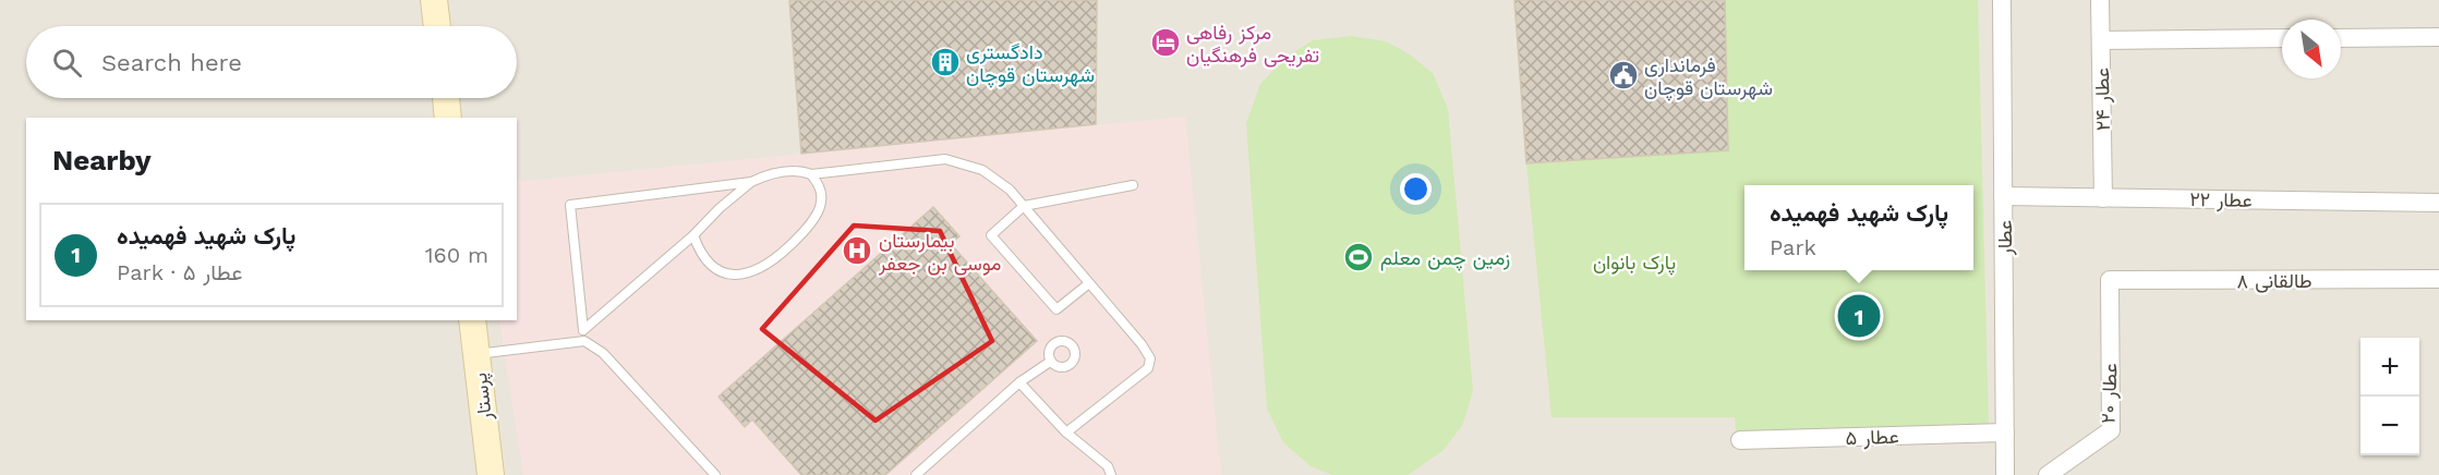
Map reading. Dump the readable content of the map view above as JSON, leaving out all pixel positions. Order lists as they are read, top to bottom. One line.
{"streets":{"street":["عطار ۲۴","عطار ۲۲","عطار","طالقانی ۸","عطار ۲۰","پرستار","عطار ۵"]},"crossings":[["عطار ۲۴","عطار ۲۲"],["عطار ۲۲","عطار"],["عطار","عطار ۵"],["طالقانی ۸","عطار ۲۰"]],"parks":["پارک بانوان"],"places":{"hotel":["مرکز رفاهی تفریحی فرهنگیان"],"building":["دادگستری شهرستان قوچان"],"public building":["فرمانداری شهرستان قوچان"],"hospital":["بیمارستان موسی بن جعفر"],"sports":["زمین چمن معلم"]},"north":"bottom right","page":{"search":"Search here","heading":"Nearby","popup":["پارک شهید فهمیده","Park"],"list":[{"mark":"1","name":"پارک شهید فهمیده","note":"Park · عطار ۵","value":"160 m"}],"pins":"1","map_buttons":["+","−"]}}
